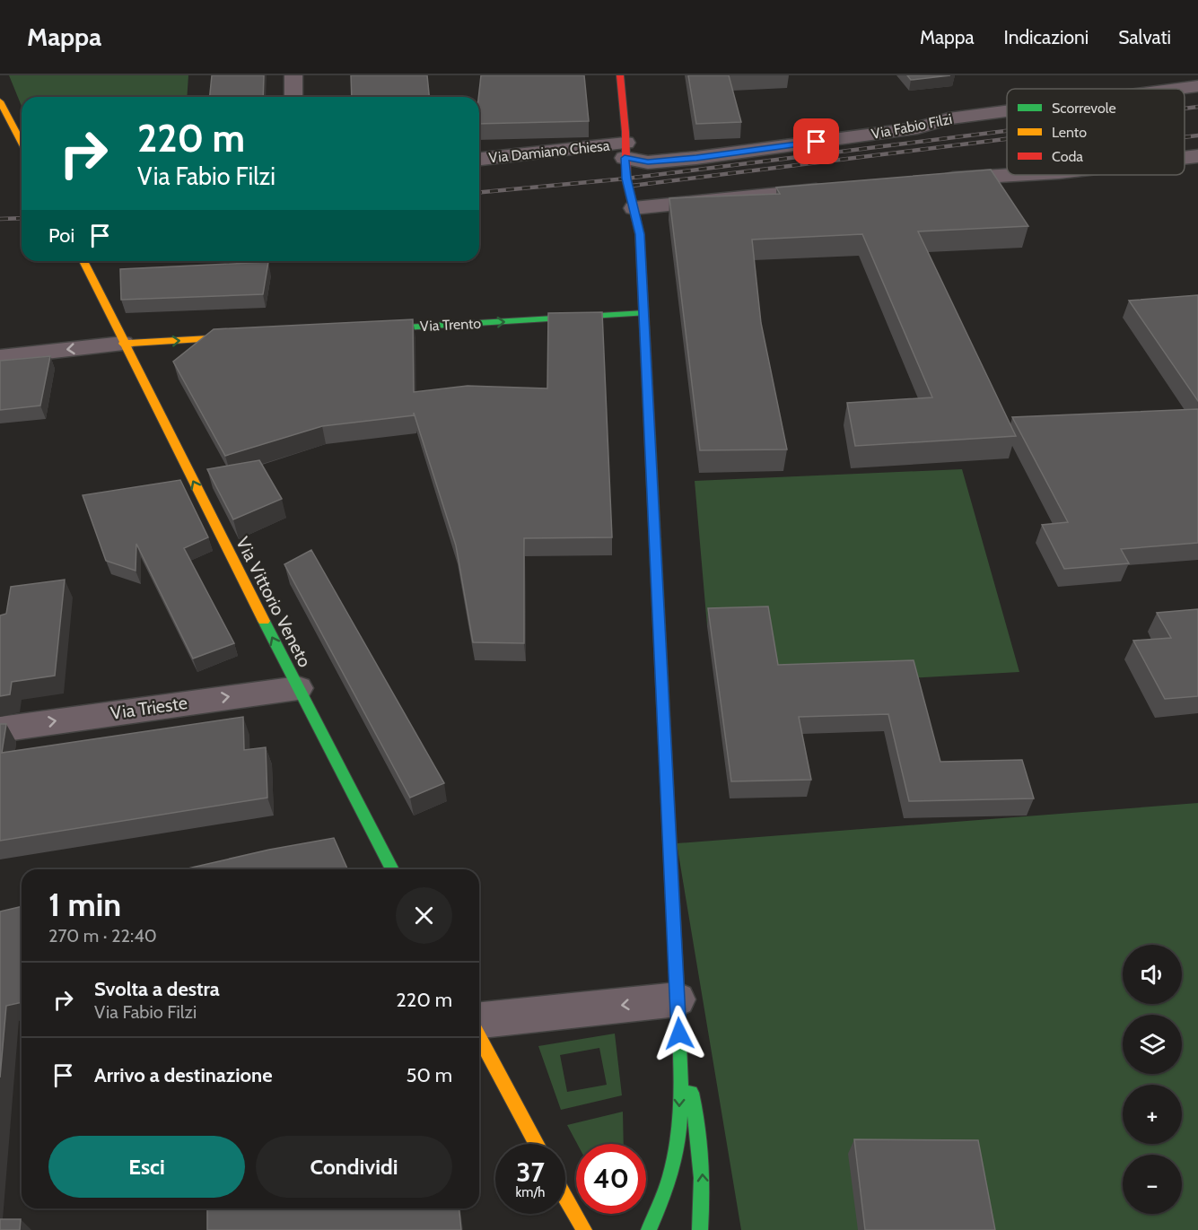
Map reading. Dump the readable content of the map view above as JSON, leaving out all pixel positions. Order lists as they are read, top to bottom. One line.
{"streets":{"street":["Via Fabio Filzi","Via Damiano Chiesa","Via Trento","Via Vittorio Veneto","Via Trieste"]},"crossings":[["Via Fabio Filzi","Via Damiano Chiesa"],["Via Vittorio Veneto","Via Trieste"]],"one_way":["Via Trento","Via Vittorio Veneto","Via Trieste"],"legend":["Scorrevole","Lento","Coda"],"page":{"header":"Mappa","nav":["Mappa","Indicazioni","Salvati"],"turn":["220 m","Via Fabio Filzi"],"then":"Poi","heading":["1 min","270 m · 22:40"],"map_buttons":["+","−"],"list":[{"name":"Svolta a destra","note":"Via Fabio Filzi","value":"220 m"},{"name":"Arrivo a destinazione","value":"50 m"}],"buttons":["Esci","Condividi"],"speed":"37 km/h","limit":"40"}}
